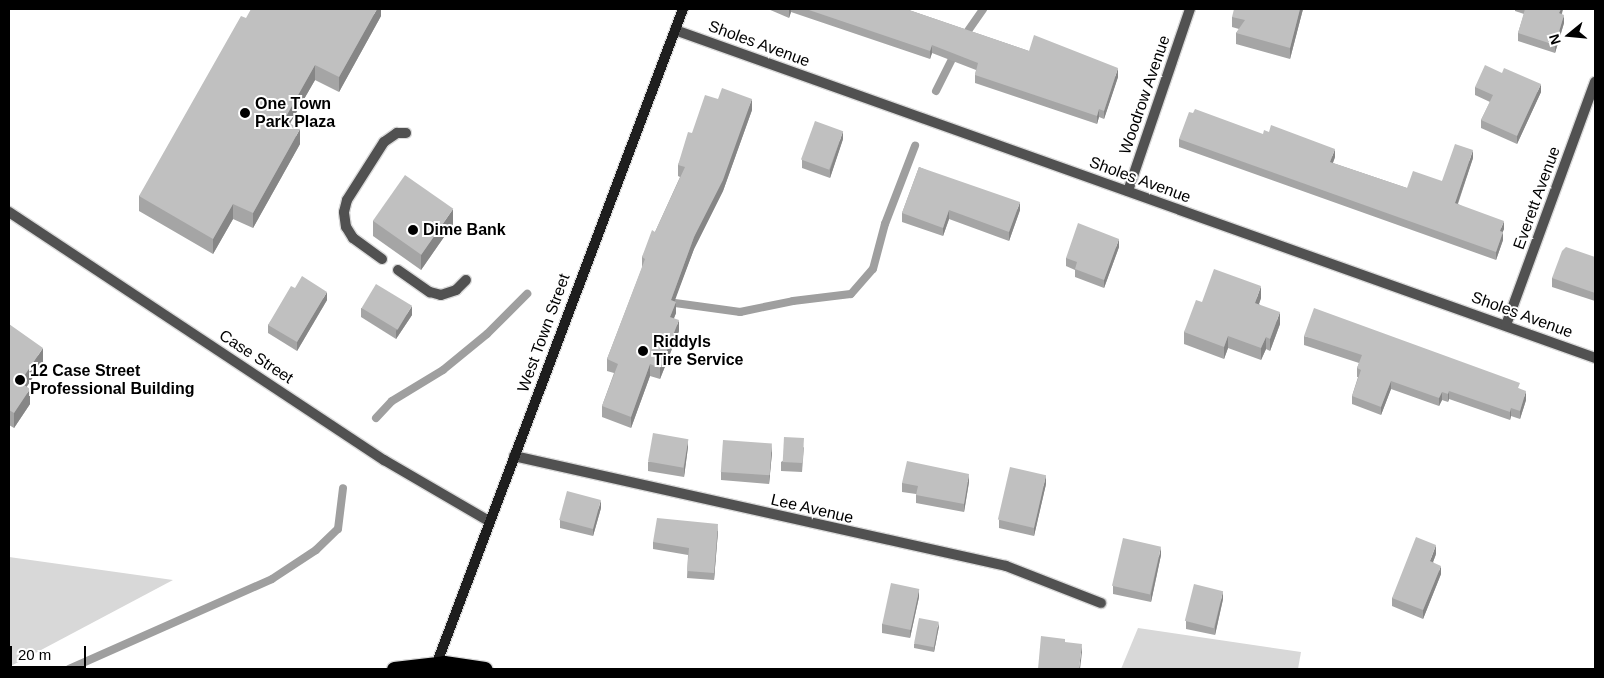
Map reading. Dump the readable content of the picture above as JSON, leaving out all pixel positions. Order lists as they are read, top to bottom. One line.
{"streets":{"main road":["West Town Street"],"street":["Sholes Avenue","Woodrow Avenue","Everett Avenue","Case Street","Lee Avenue"]},"crossings":[["Sholes Avenue","Woodrow Avenue"],["Sholes Avenue","Everett Avenue"],["Sholes Avenue","West Town Street"],["West Town Street","Case Street"],["West Town Street","Lee Avenue"]],"places":["One Town Park Plaza","Dime Bank","Riddyls Tire Service","12 Case Street Professional Building"],"scale_bar":"20 m","north":"left"}
